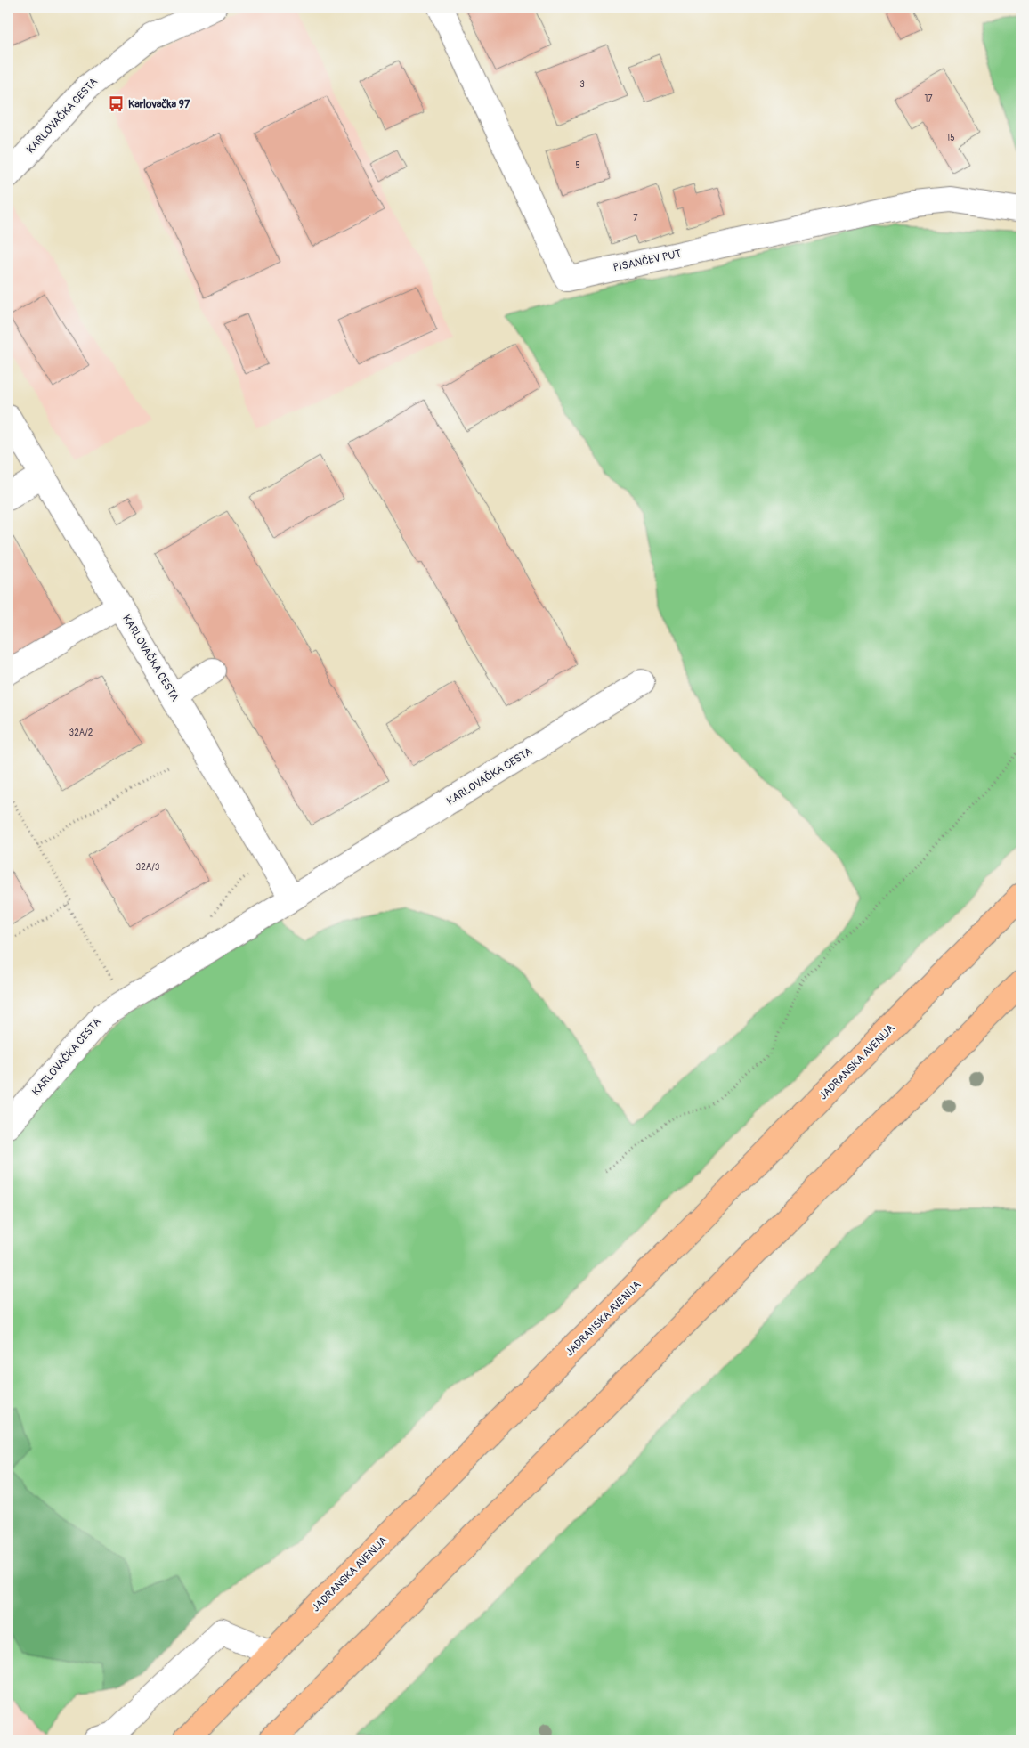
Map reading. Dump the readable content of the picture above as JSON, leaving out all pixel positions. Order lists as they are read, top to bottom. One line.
{"streets":{"main road":["JADRANSKA AVENIJA"],"street":["KARLOVAČKA CESTA","PISANČEV PUT"]},"places":{"bus stop":["Karlovačka 97"]},"house_numbers":["3","17","15","5","7","32A/2","32A/3"]}
